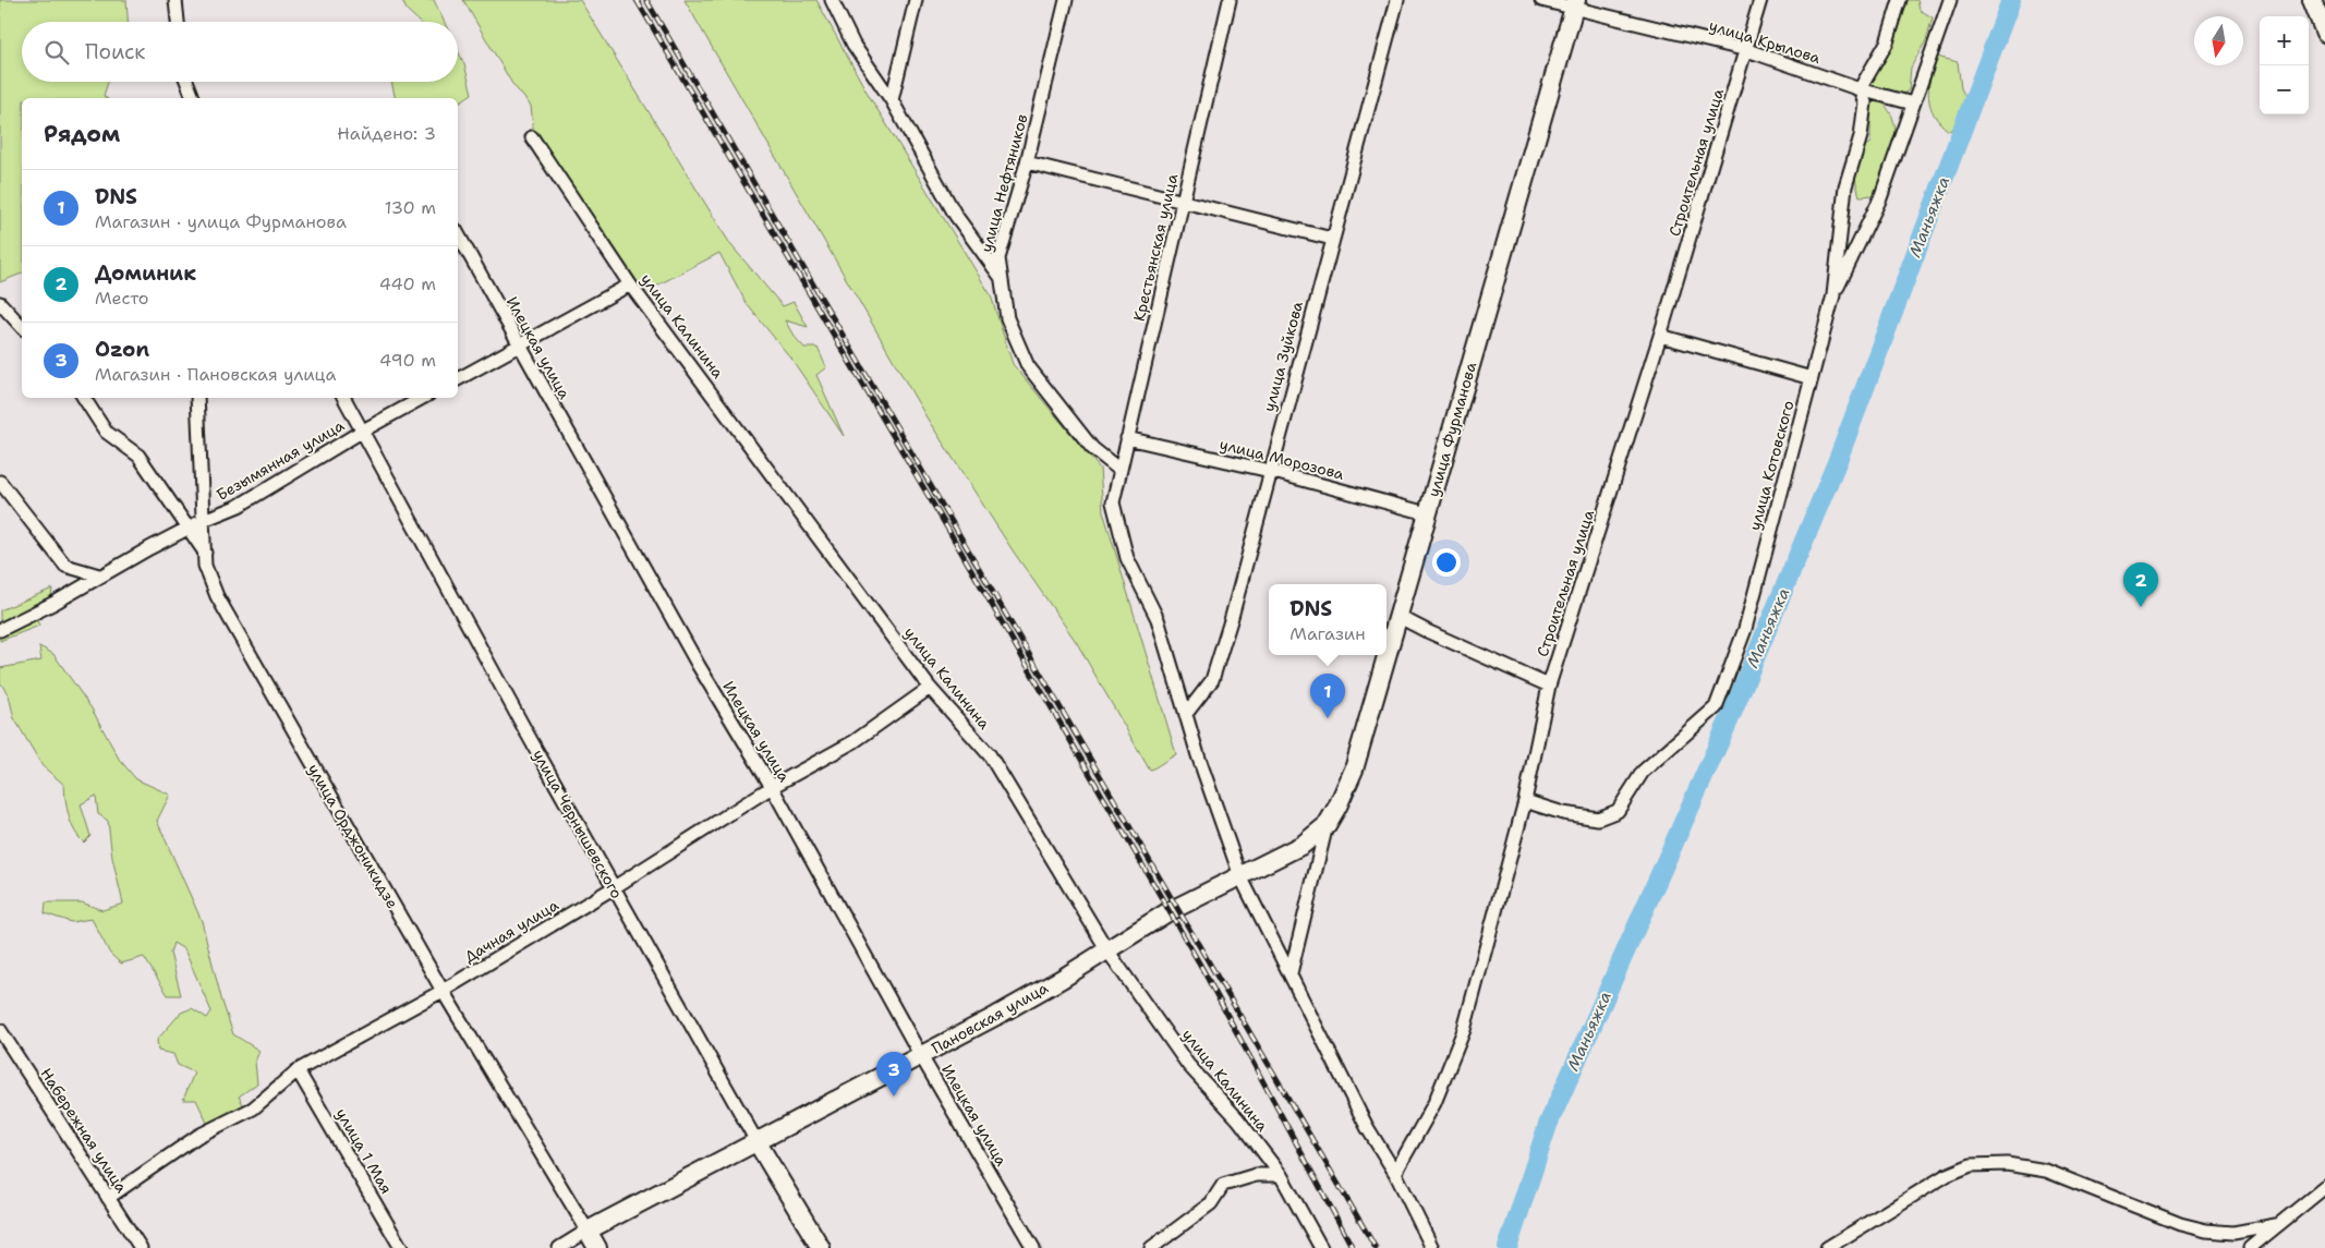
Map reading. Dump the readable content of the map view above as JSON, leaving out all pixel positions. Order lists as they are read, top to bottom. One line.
{"streets":{"main road":["улица Фурманова","улица Чернышевского","улица Орджоникидзе","Пановская улица"],"street":["улица Крылова","Строительная улица","улица Нефтяников","Крестьянская улица","улица Калинина","Илецкая улица","улица Зуйкова","улица Морозова","Безымянная улица","улица Котовского","Дачная улица","Набережная улица","улица 1 Мая"]},"crossings":[["улица Крылова","Строительная улица"],["улица Крылова","улица Фурманова"],["улица Крылова","улица Котовского"],["Строительная улица","улица Котовского"],["улица Нефтяников","Крестьянская улица"],["Крестьянская улица","улица Зуйкова"],["Крестьянская улица","улица Морозова"],["улица Калинина","Дачная улица"],["улица Калинина","Пановская улица"],["Илецкая улица","Дачная улица"],["Илецкая улица","Пановская улица"],["улица Зуйкова","улица Морозова"],["улица Фурманова","улица Морозова"],["улица Фурманова","Пановская улица"],["Безымянная улица","улица Чернышевского"],["Безымянная улица","улица Орджоникидзе"],["улица Чернышевского","Дачная улица"],["улица Чернышевского","Пановская улица"],["улица Орджоникидзе","Дачная улица"],["улица Орджоникидзе","Пановская улица"],["Дачная улица","Набережная улица"],["Дачная улица","улица 1 Мая"]],"water":["Маньяжка"],"north":"bottom","page":{"map_buttons":["+","−"],"search":"Поиск","heading":["Рядом","Найдено: 3"],"list":[{"mark":"1","name":"DNS","note":"Магазин · улица Фурманова","value":"130 m"},{"mark":"2","name":"Доминик","note":"Место","value":"440 m"},{"mark":"3","name":"Ozon","note":"Магазин · Пановская улица","value":"490 m"}],"pins":["2","1","3"],"popup":["DNS","Магазин"]}}
